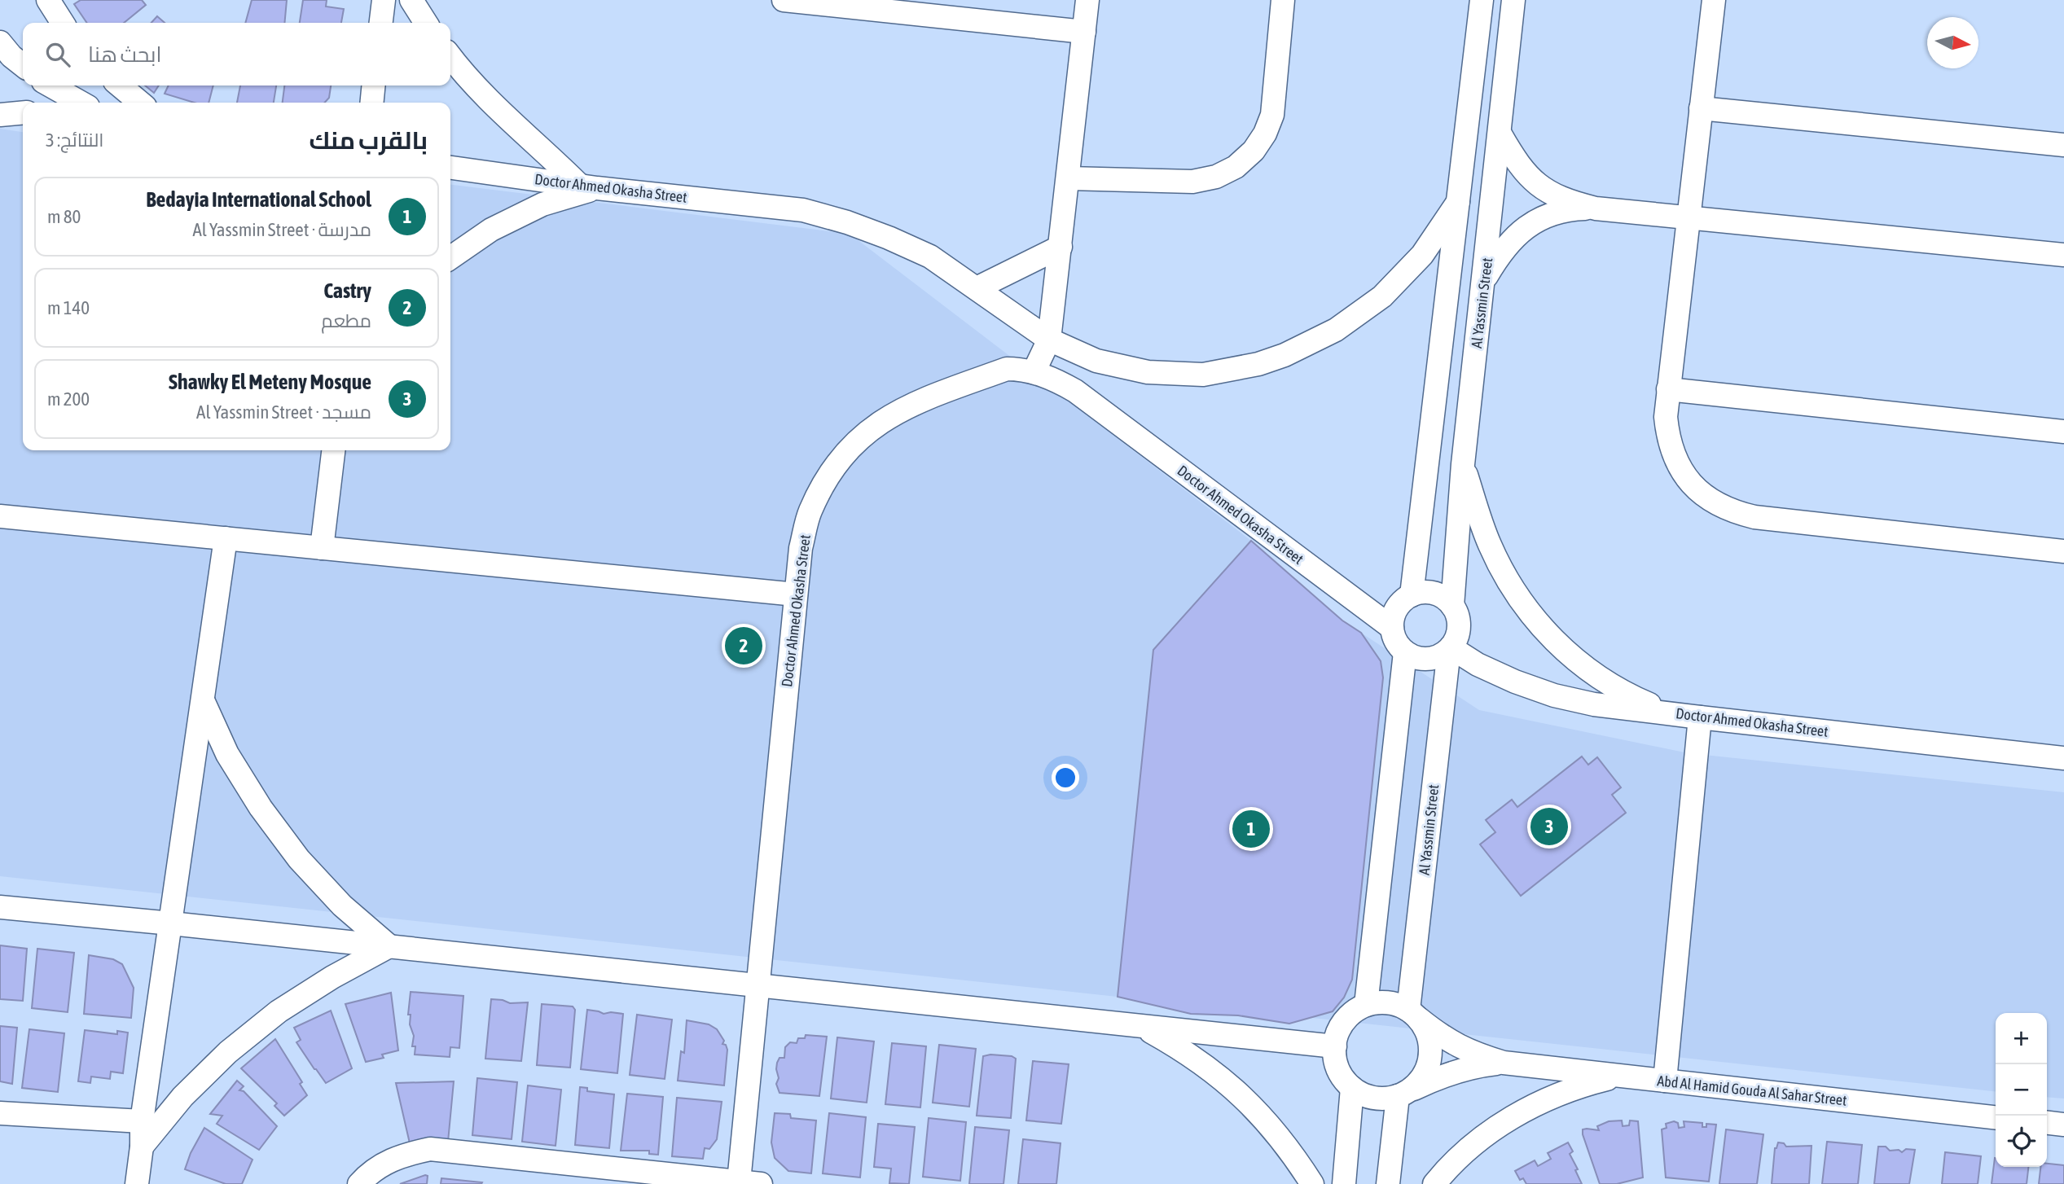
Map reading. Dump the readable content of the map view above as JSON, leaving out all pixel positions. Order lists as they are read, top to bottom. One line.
{"streets":{"street":["Doctor Ahmed Okasha Street","Al Yassmin Street","Abd Al Hamid Gouda Al Sahar Street"]},"crossings":[["Doctor Ahmed Okasha Street","Al Yassmin Street"],["Al Yassmin Street","Abd Al Hamid Gouda Al Sahar Street"]],"north":"right","page":{"search":"ابحث هنا","heading":["بالقرب منك","النتائج: 3"],"list":[{"mark":"1","name":"Bedayia International School","note":"مدرسة · Al Yassmin Street","value":"80 m"},{"mark":"2","name":"Castry","note":"مطعم","value":"140 m"},{"mark":"3","name":"Shawky El Meteny Mosque","note":"مسجد · Al Yassmin Street","value":"200 m"}],"pins":["2","3","1"],"map_buttons":["+","−"]}}
